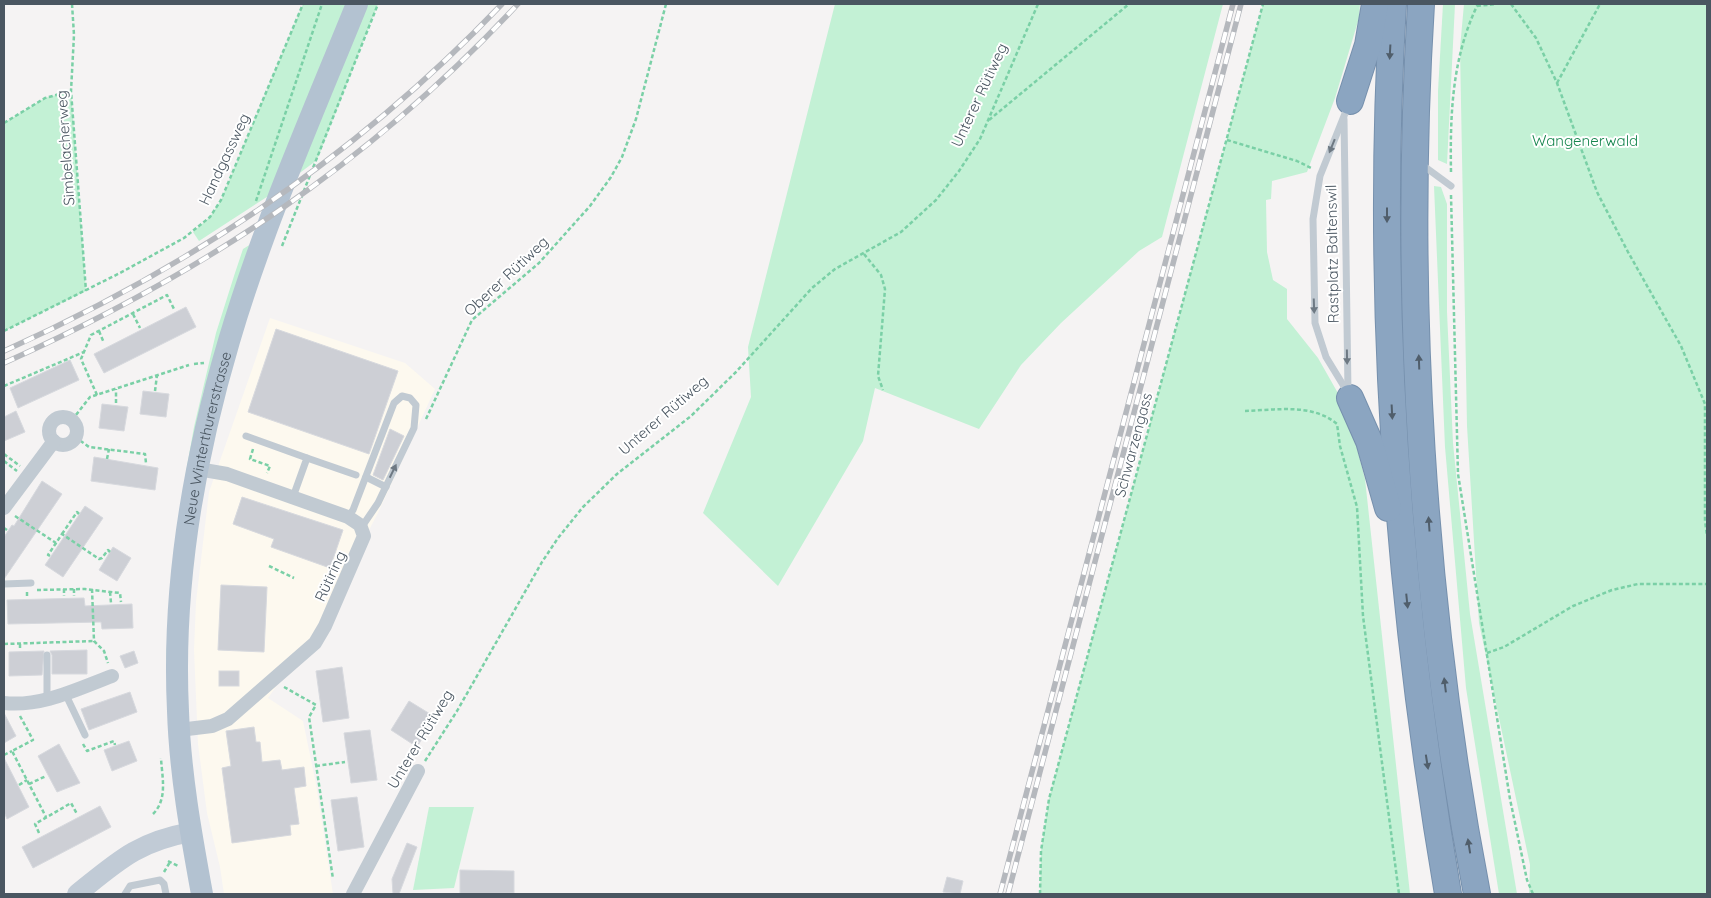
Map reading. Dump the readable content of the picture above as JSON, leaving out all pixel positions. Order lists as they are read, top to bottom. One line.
{"streets":{"main road":["Neue Winterthurerstrasse"],"street":["Unterer Rütiweg","Rütiring"],"lane":["Rastplatz Baltenswil"],"path":["Simbelacherweg","Handgassweg","Oberer Rütiweg","Schwarzengass"]},"crossings":[["Simbelacherweg","Handgassweg"],["Neue Winterthurerstrasse","Rütiring"]],"one_way":["Rastplatz Baltenswil"],"parks":["Wangenerwald"]}
